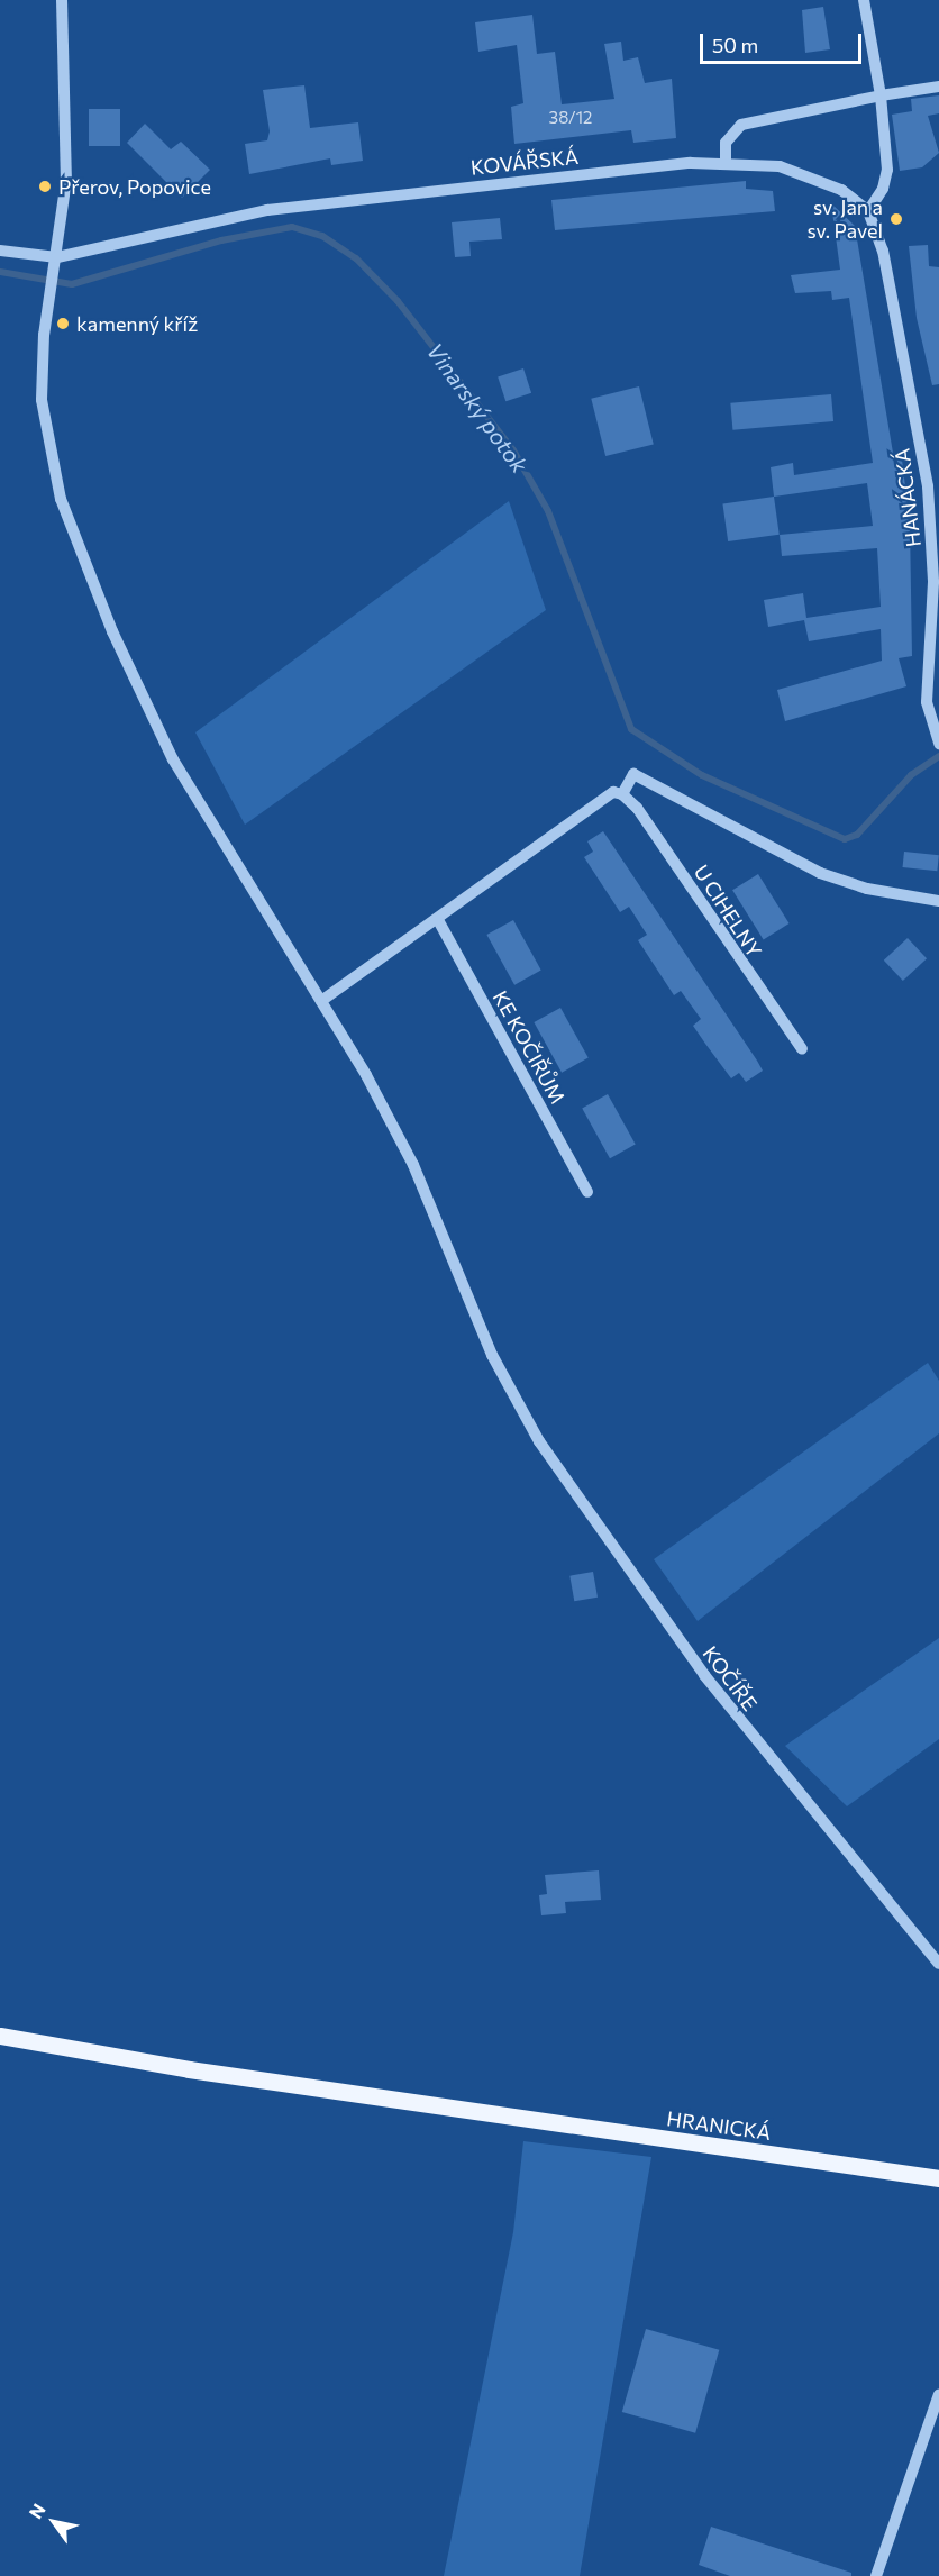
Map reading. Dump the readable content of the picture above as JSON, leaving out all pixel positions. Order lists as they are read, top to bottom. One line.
{"streets":{"main road":["HRANICKÁ"],"street":["KOVÁŘSKÁ","HANÁCKÁ","U CIHELNY","KE KOČIŘŮM","KOČÍŘE"]},"crossings":[["KOVÁŘSKÁ","HANÁCKÁ"],["KOVÁŘSKÁ","KOČÍŘE"]],"water":["Vinarský potok"],"places":["Přerov, Popovice","sv. Jan a sv. Pavel","kamenný kříž"],"house_numbers":["38/12"],"scale_bar":"50 m","north":"top left"}
